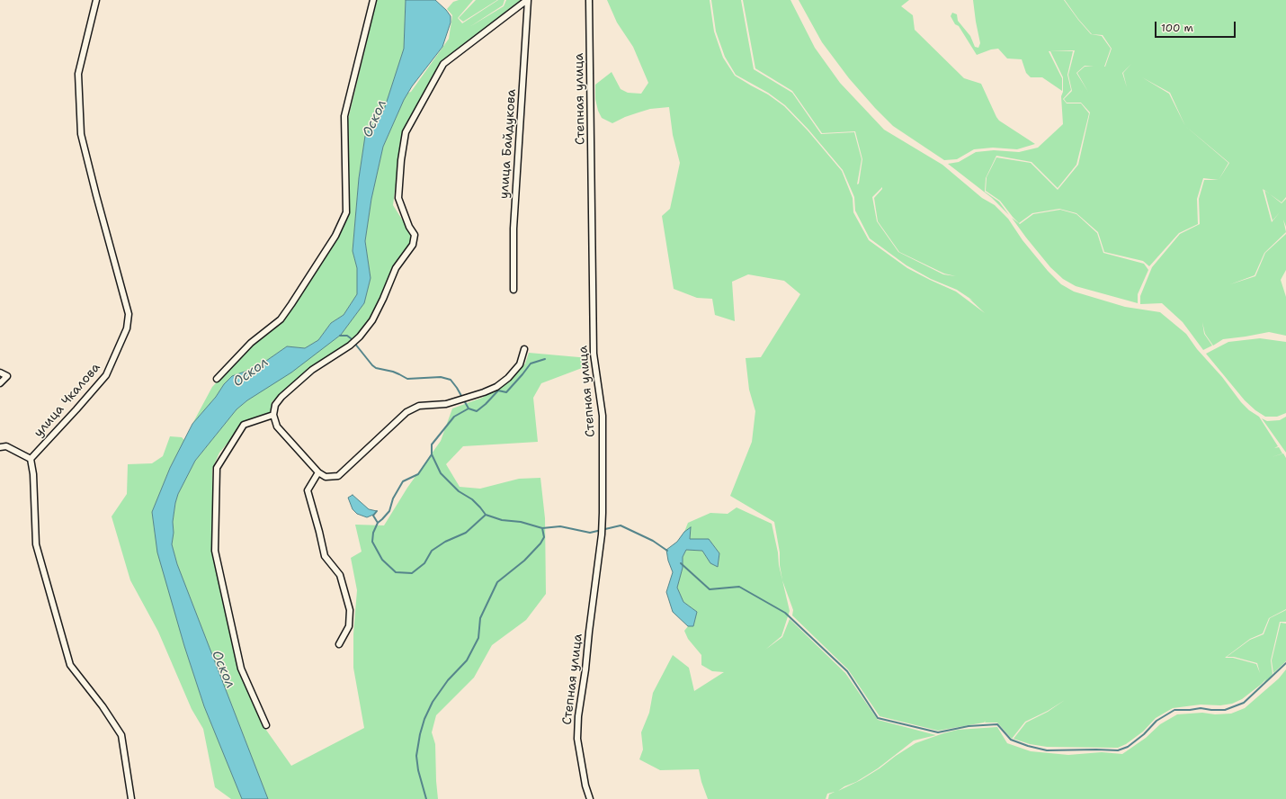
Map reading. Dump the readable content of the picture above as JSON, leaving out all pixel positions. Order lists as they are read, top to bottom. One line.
{"streets":{"street":["Степная улица","улица Байдукова","улица Чкалова"]},"water":["Оскол"],"scale_bar":"100 m"}
